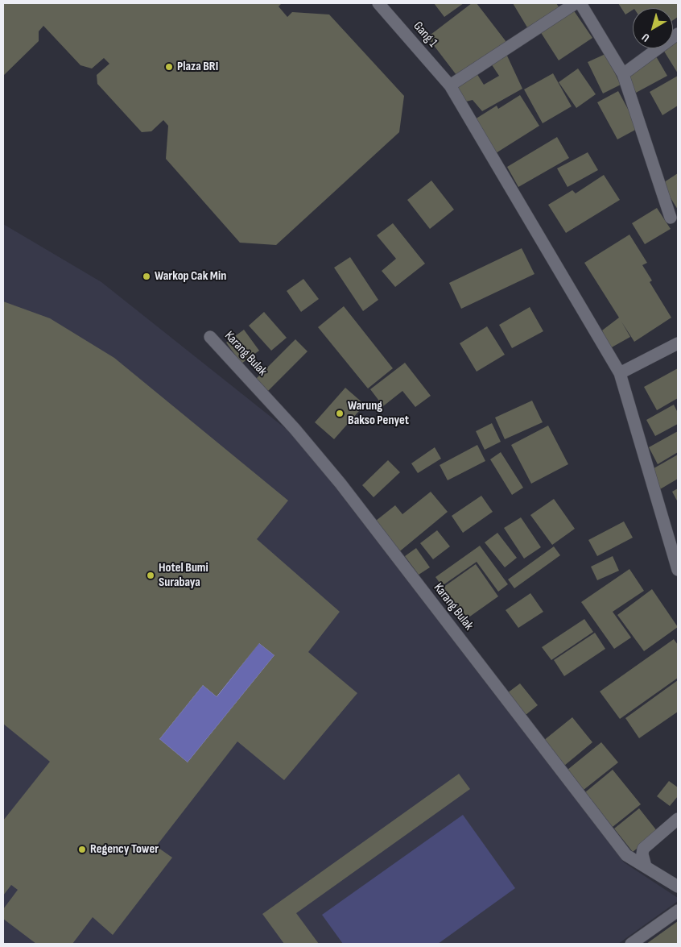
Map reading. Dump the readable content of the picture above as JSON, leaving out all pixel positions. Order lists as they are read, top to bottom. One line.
{"streets":{"street":["Gang 1","Karang Bulak"]},"places":["Plaza BRI","Warkop Cak Min","Warung Bakso Penyet","Hotel Bumi Surabaya","Regency Tower"],"north":"bottom left"}
